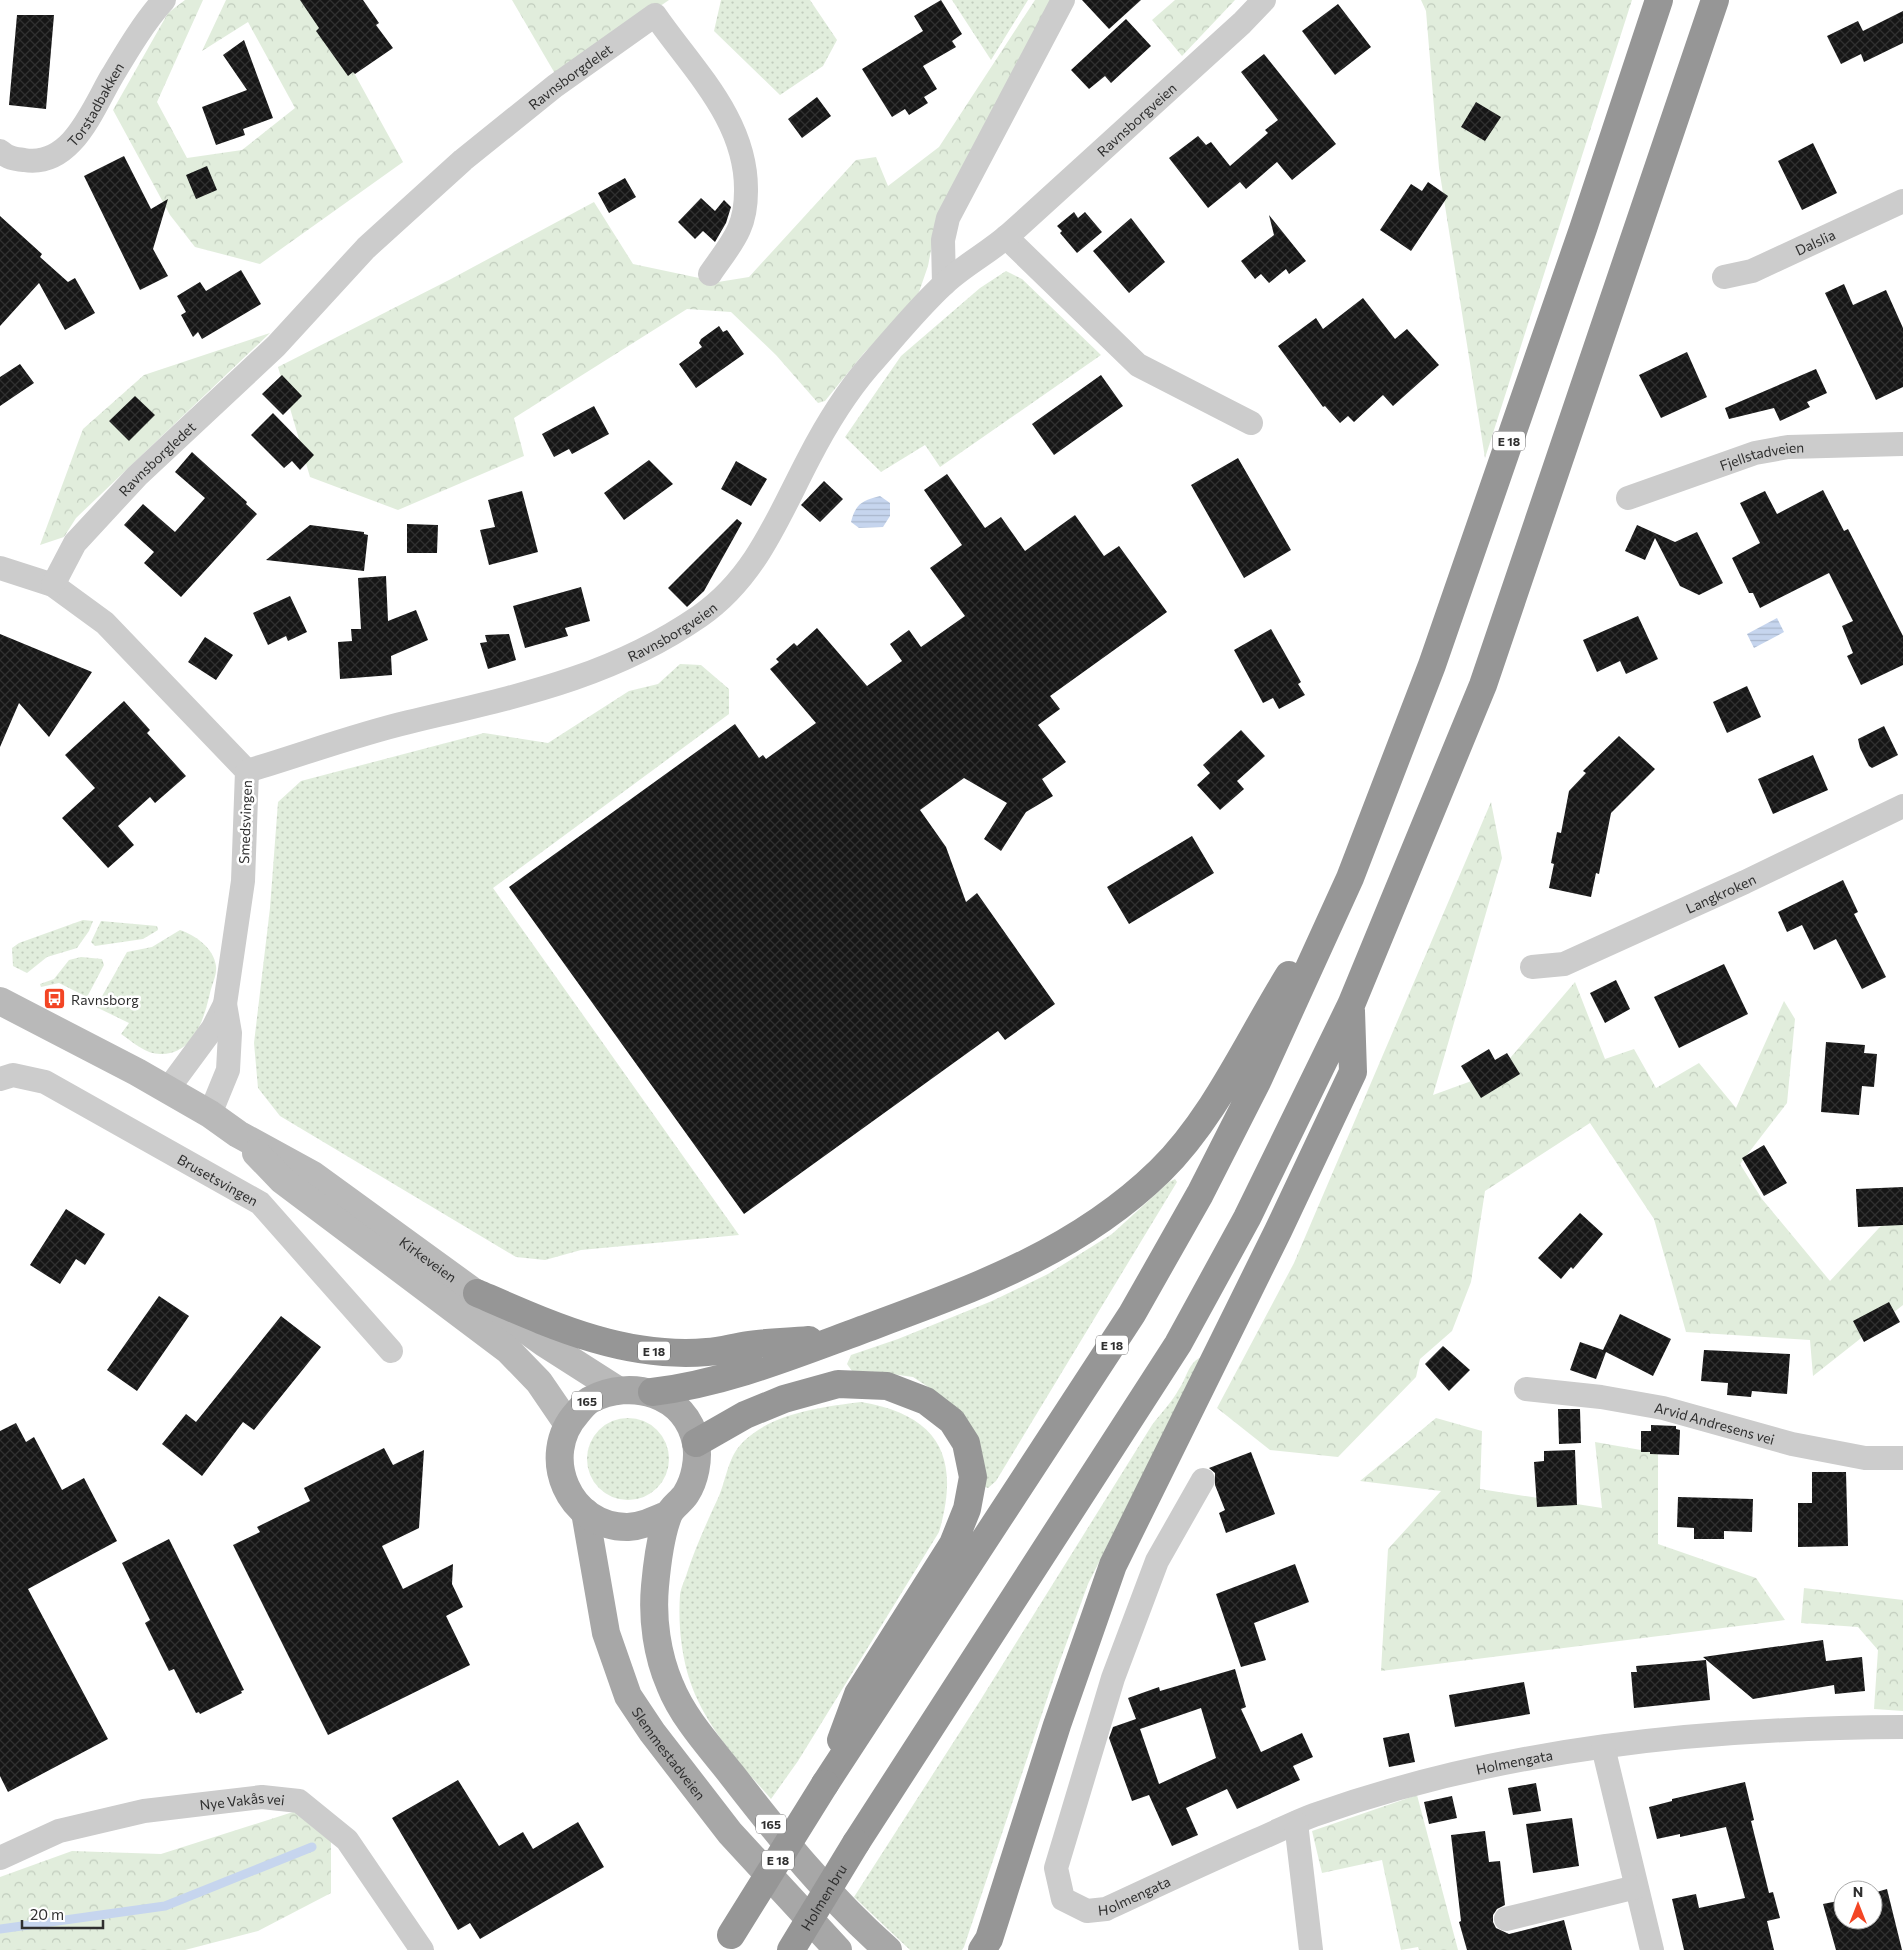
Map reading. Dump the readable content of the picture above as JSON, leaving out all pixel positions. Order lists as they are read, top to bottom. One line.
{"streets":{"highway":["E 18","Holmen bru"],"main road":["Kirkeveien","165","Slemmestadveien"],"street":["Ravnsborgdelet","Torstadbakken","Ravnsborgveien","Dalslia","Fjellstadveien","Ravnsborgledet","Smedsvingen","Langkroken","Brusetsvingen","Arvid Andresens vei","Holmengata","Nye Vakås vei"]},"crossings":[["Ravnsborgdelet","Ravnsborgledet"],["Ravnsborgveien","Smedsvingen"],["E 18","Kirkeveien"],["E 18","165"],["E 18","Slemmestadveien"],["Ravnsborgledet","Smedsvingen"],["Smedsvingen","Kirkeveien"],["Kirkeveien","165"],["Kirkeveien","Slemmestadveien"],["165","Slemmestadveien"]],"places":{"bus stop":["Ravnsborg"]},"scale_bar":"20 m","north":"top"}
